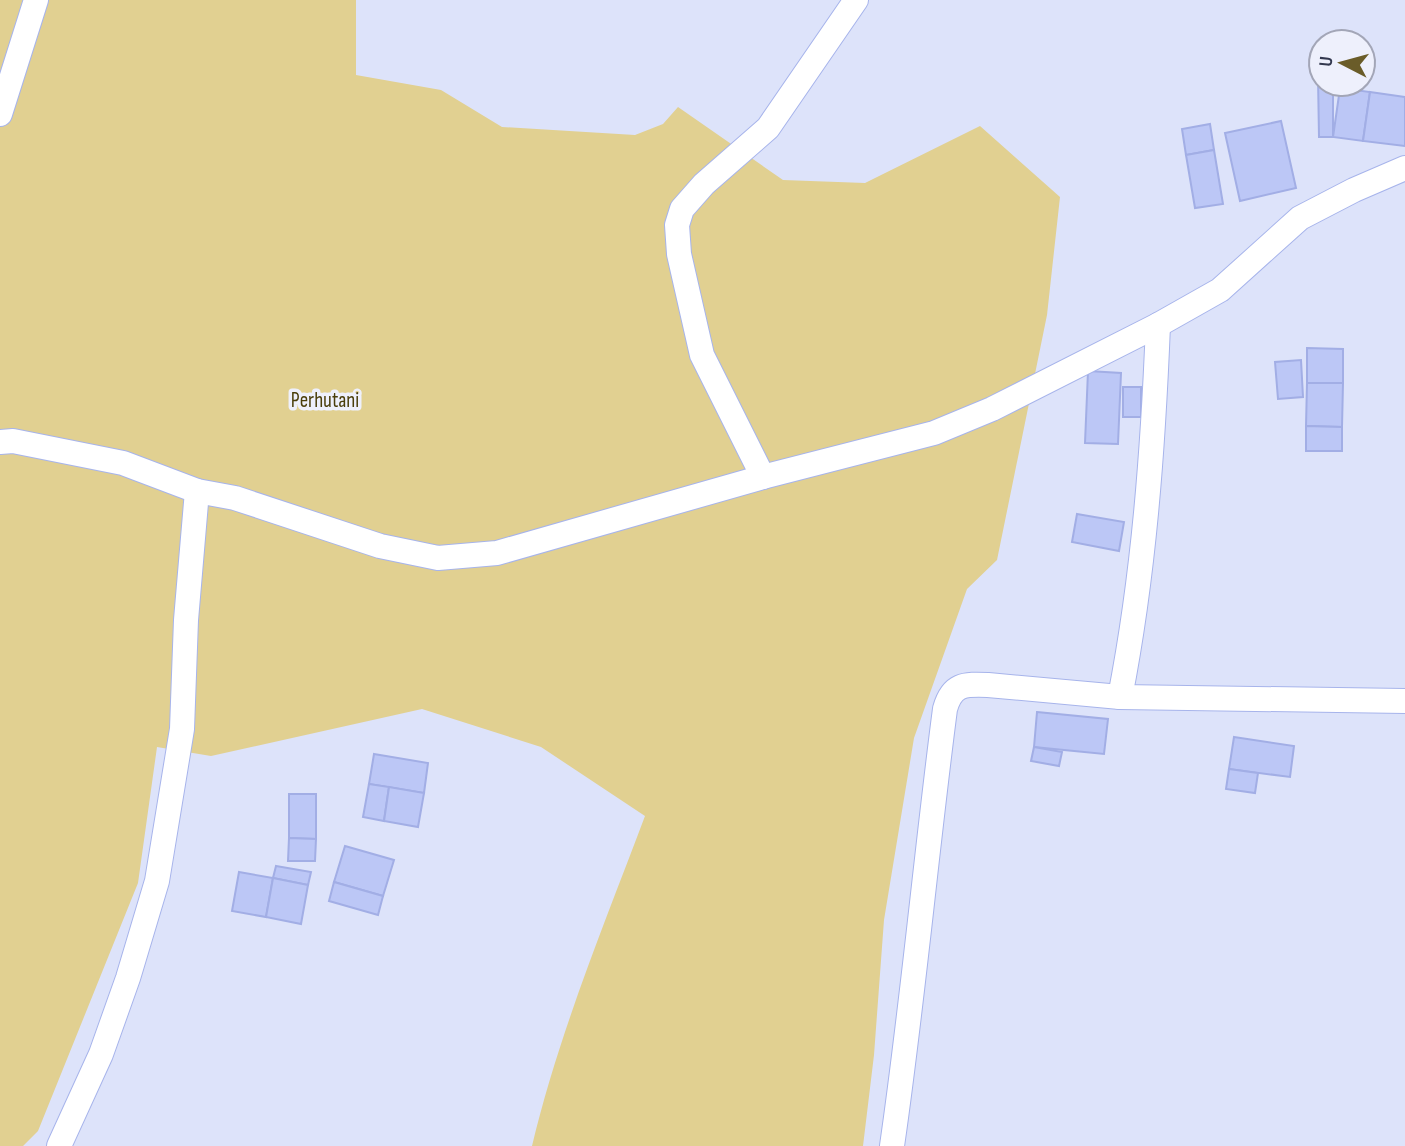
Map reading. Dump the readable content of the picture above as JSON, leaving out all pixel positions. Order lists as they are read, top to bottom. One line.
{"parks":["Perhutani"],"north":"left"}
